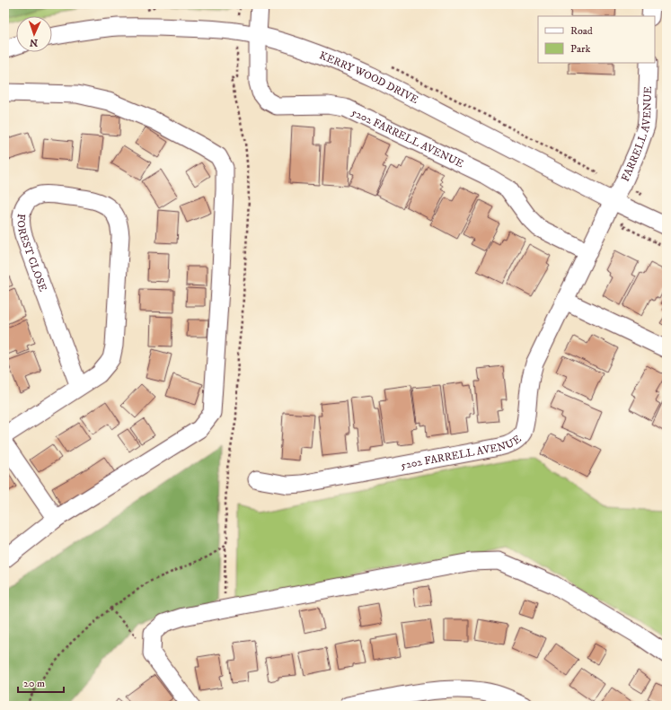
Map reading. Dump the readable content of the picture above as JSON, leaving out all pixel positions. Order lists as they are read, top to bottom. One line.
{"streets":{"street":["KERRY WOOD DRIVE","FARRELL AVENUE","5202 FARRELL AVENUE","FOREST CLOSE"]},"crossings":[["KERRY WOOD DRIVE","FARRELL AVENUE"],["KERRY WOOD DRIVE","5202 FARRELL AVENUE"],["FARRELL AVENUE","5202 FARRELL AVENUE"]],"legend":["Road","Park"],"scale_bar":"20 m","north":"bottom"}
